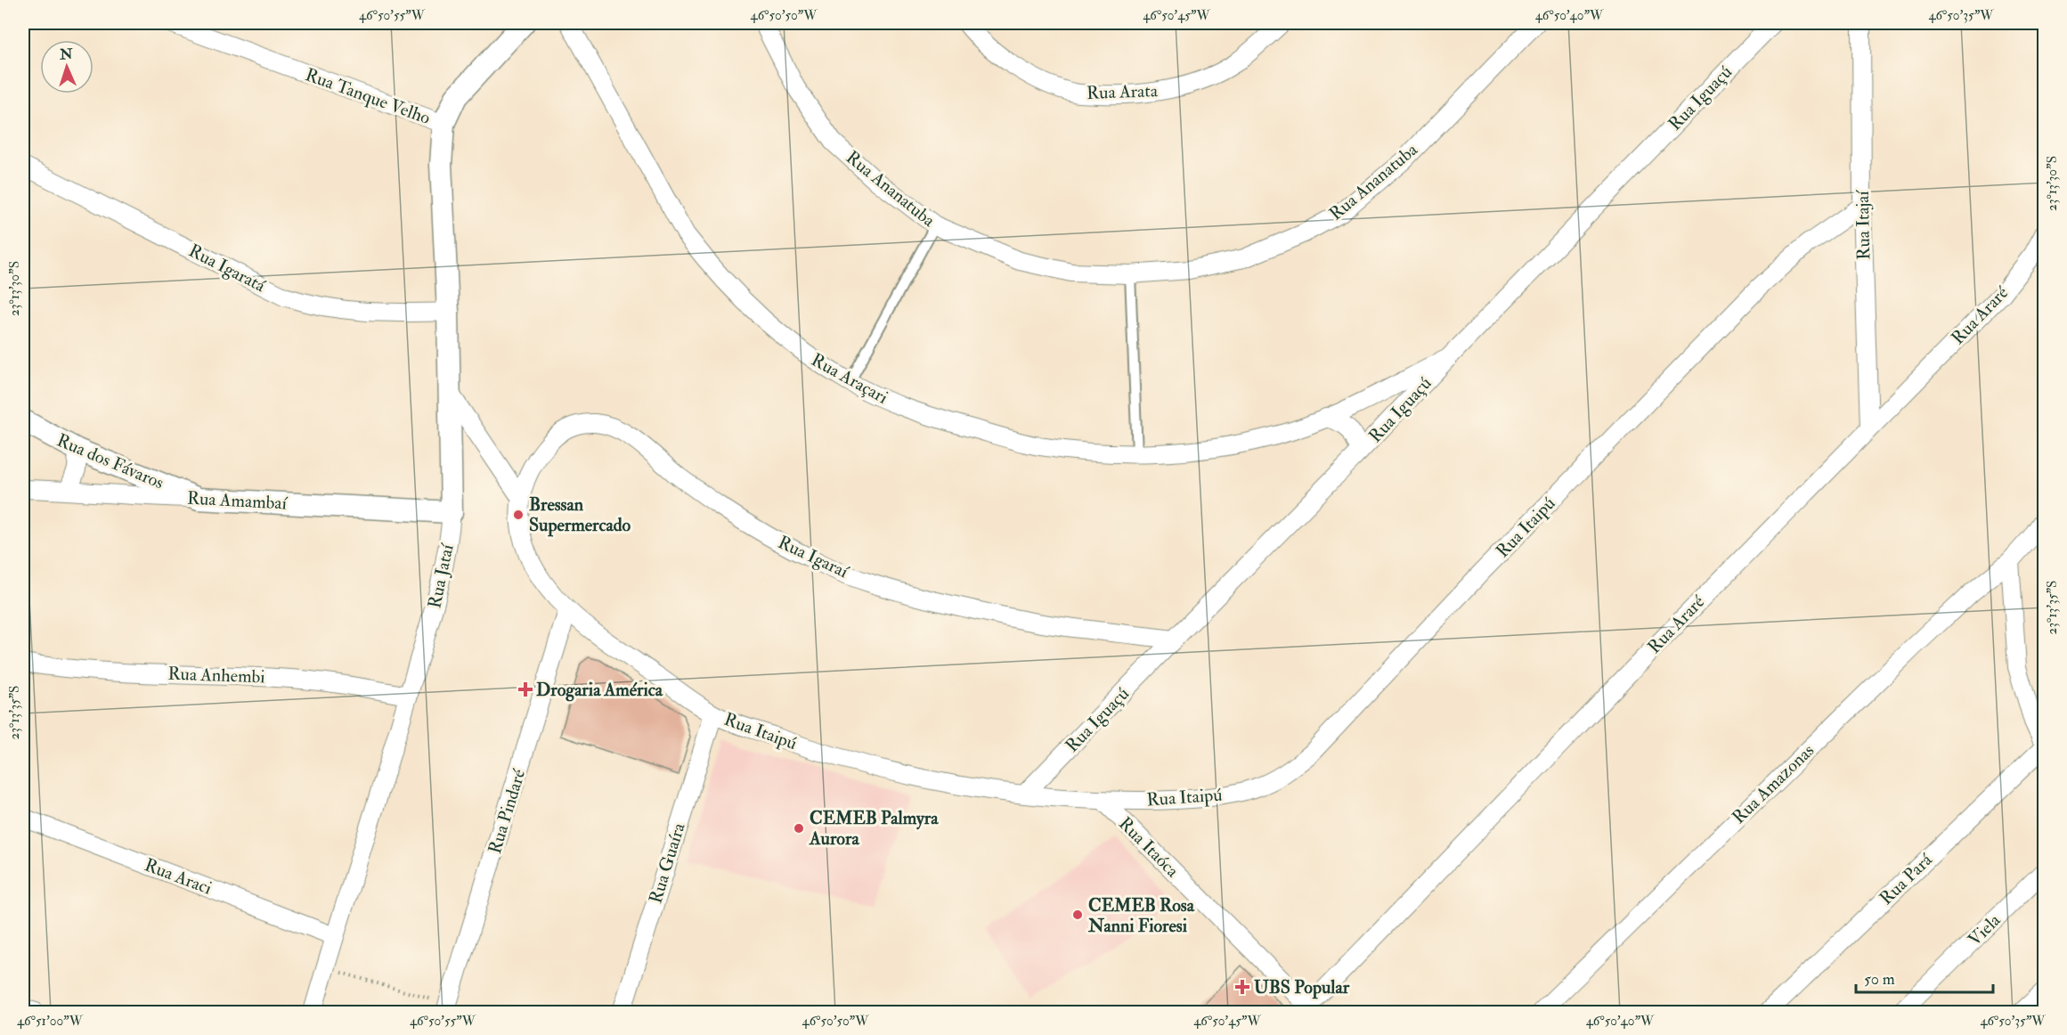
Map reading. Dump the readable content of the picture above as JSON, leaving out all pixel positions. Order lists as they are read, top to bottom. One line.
{"streets":{"street":["Rua Arata","Rua Tanque Velho","Rua Iguaçú","Rua Ananatuba","Rua Itajaí","Rua Igaratá","Rua Araré","Rua Araçari","Rua dos Fávaros","Rua Amambaí","Rua Itaipú","Rua Igaraí","Rua Jataí","Rua Anhembi","Rua Amazonas","Rua Pindaré","Rua Itaóca","Rua Guaíra","Rua Araci","Rua Pará","Viela"]},"crossings":[["Rua Tanque Velho","Rua Jataí"],["Rua Iguaçú","Rua Araçari"],["Rua Iguaçú","Rua Itaipú"],["Rua Iguaçú","Rua Igaraí"],["Rua Itajaí","Rua Araré"],["Rua Itajaí","Rua Itaipú"],["Rua Igaratá","Rua Jataí"],["Rua Araré","Rua Itaóca"],["Rua dos Fávaros","Rua Amambaí"],["Rua Amambaí","Rua Jataí"],["Rua Itaipú","Rua Igaraí"],["Rua Itaipú","Rua Pindaré"],["Rua Itaipú","Rua Itaóca"],["Rua Itaipú","Rua Guaíra"],["Rua Jataí","Rua Anhembi"],["Rua Jataí","Rua Araci"]],"places":{"other":["Bressan Supermercado","CEMEB Palmyra Aurora","CEMEB Rosa Nanni Fioresi"],"health":["Drogaria América","UBS Popular"]},"scale_bar":"50 m","north":"top","coordinates":["46°50'55\"W","46°50'50\"W","46°50'45\"W","46°50'40\"W","46°50'35\"W","23°13'30\"S","23°13'35\"S","46°51'00\"W"]}
